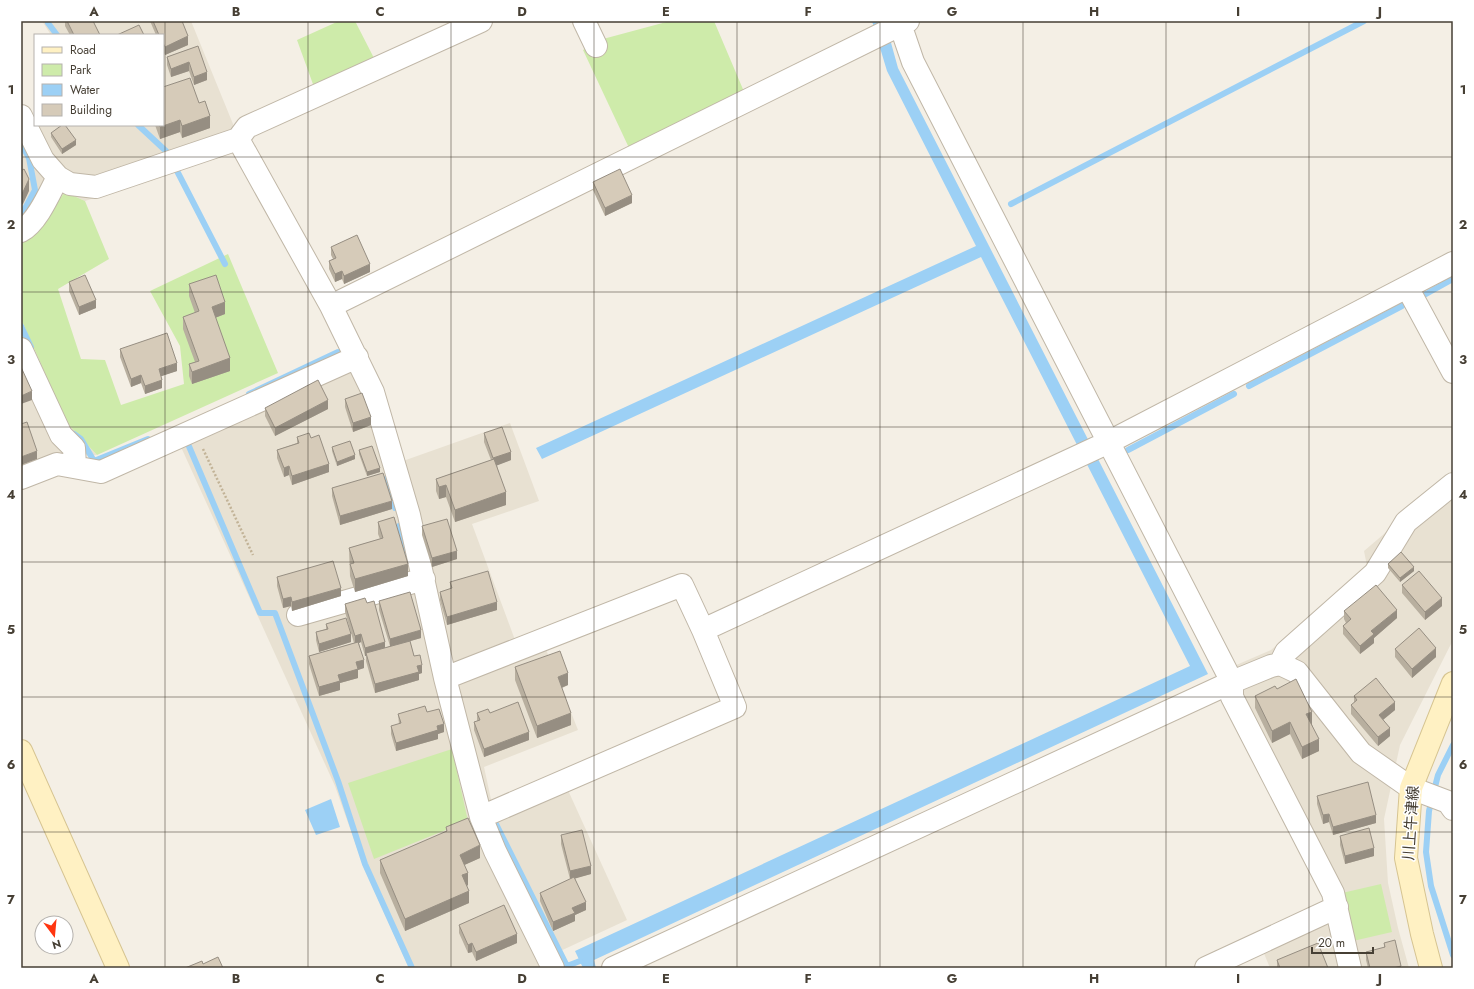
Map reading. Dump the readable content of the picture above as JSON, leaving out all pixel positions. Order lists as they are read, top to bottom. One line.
{"streets":{"main road":["川上牛津線"]},"legend":["Road","Park","Water","Building"],"scale_bar":"20 m","north":"bottom","grid":{"columns":["A","B","C","D","E","F","G","H","I","J"],"rows":["1","2","3","4","5","6","7"]}}
